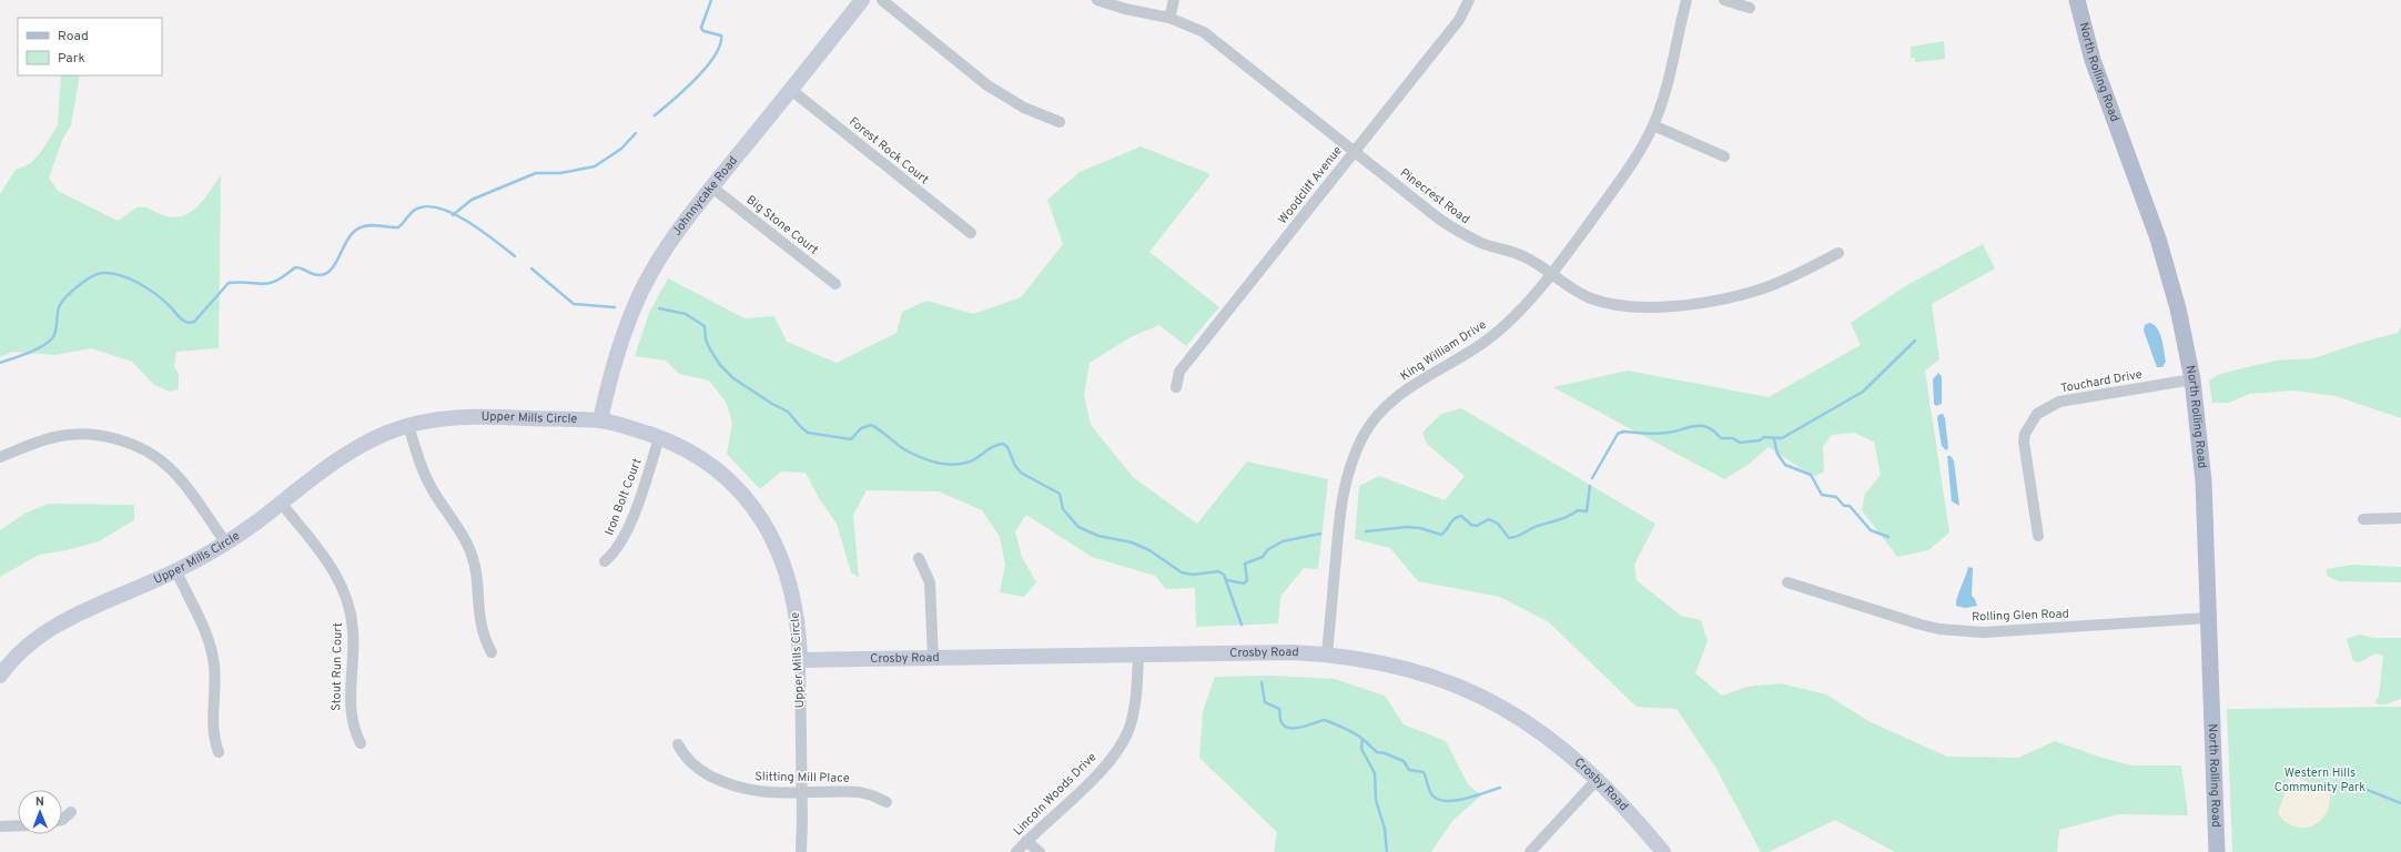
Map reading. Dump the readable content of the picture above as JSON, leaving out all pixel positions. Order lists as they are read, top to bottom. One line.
{"streets":{"main road":["North Rolling Road"],"street":["Forest Rock Court","Woodcliff Avenue","Johnnycake Road","Pinecrest Road","Big Stone Court","King William Drive","Touchard Drive","Upper Mills Circle","Iron Bolt Court","Rolling Glen Road","Crosby Road","Stout Run Court","Slitting Mill Place","Lincoln Woods Drive"]},"crossings":[["North Rolling Road","Touchard Drive"],["North Rolling Road","Rolling Glen Road"],["Forest Rock Court","Johnnycake Road"],["Woodcliff Avenue","Pinecrest Road"],["Johnnycake Road","Big Stone Court"],["Johnnycake Road","Upper Mills Circle"],["Pinecrest Road","King William Drive"],["King William Drive","Crosby Road"],["Upper Mills Circle","Iron Bolt Court"],["Upper Mills Circle","Crosby Road"],["Upper Mills Circle","Stout Run Court"],["Upper Mills Circle","Slitting Mill Place"],["Crosby Road","Lincoln Woods Drive"]],"parks":["Western Hills Community Park"],"legend":["Road","Park"],"north":"top"}
